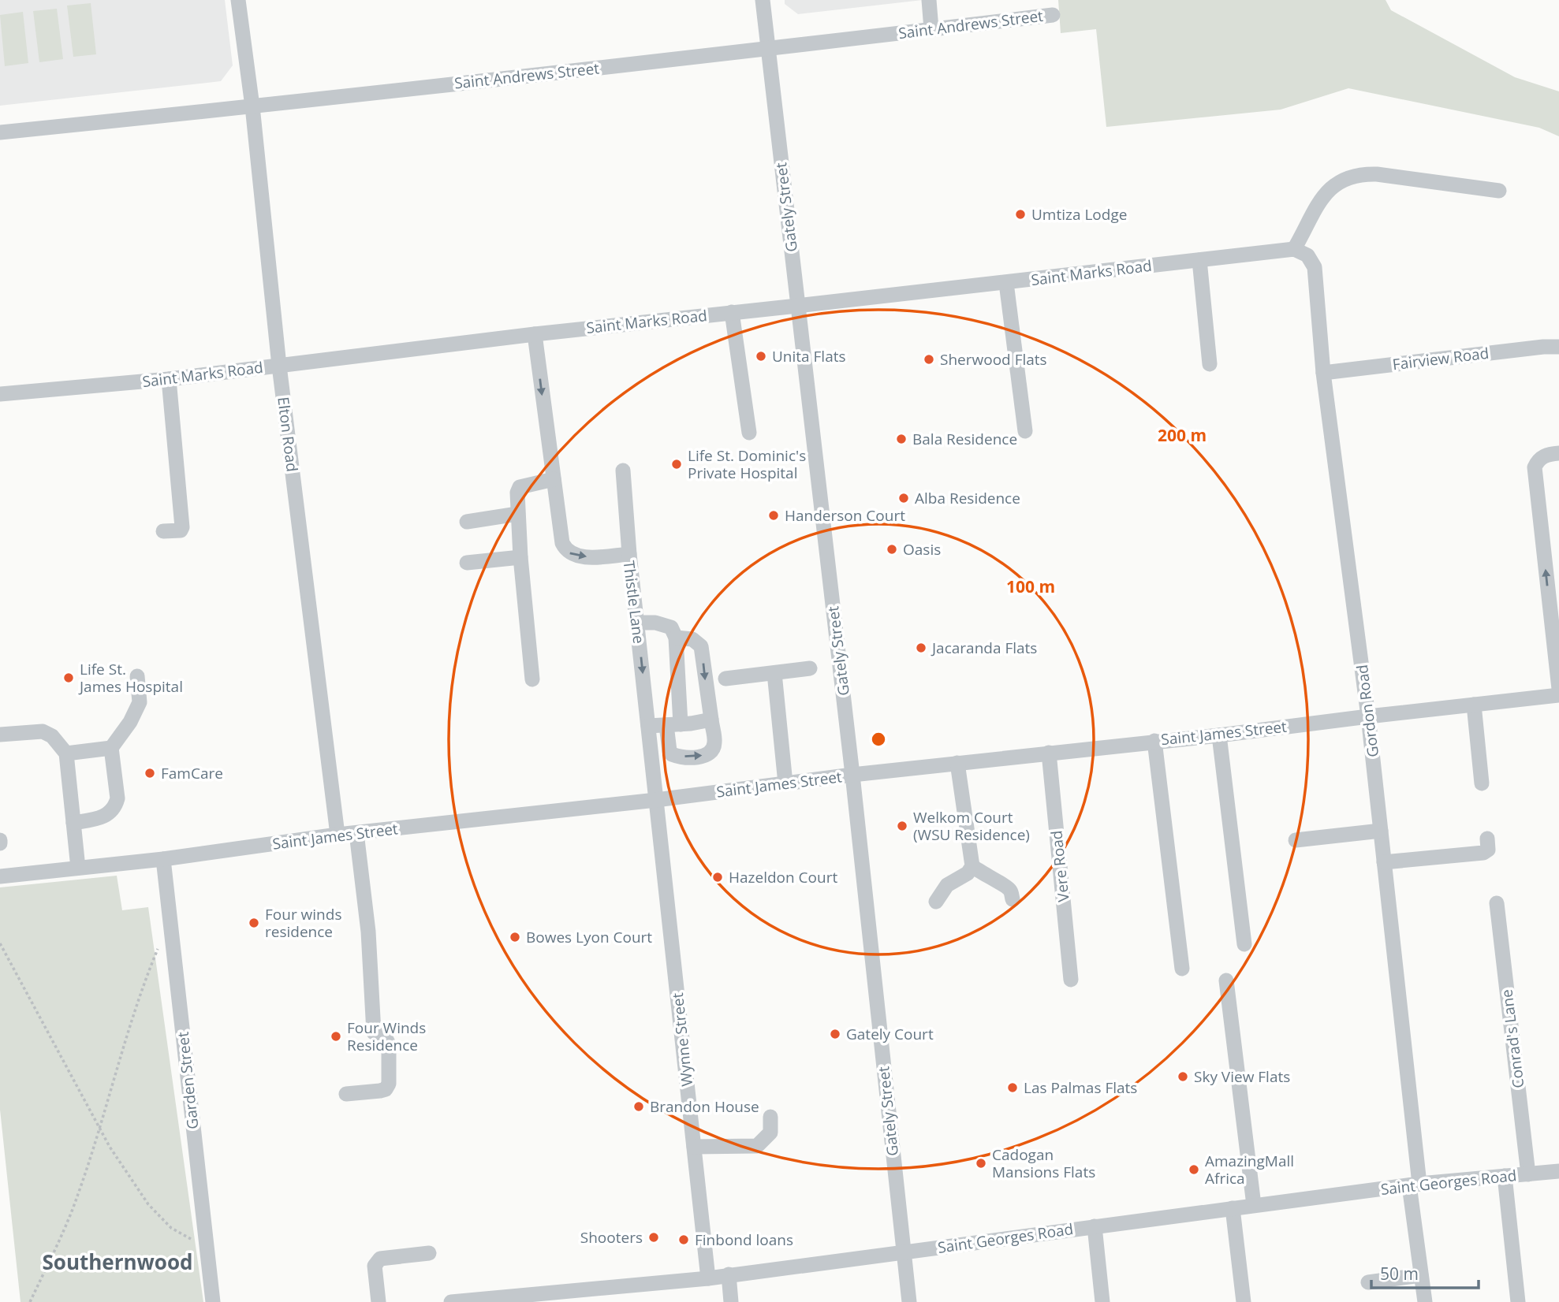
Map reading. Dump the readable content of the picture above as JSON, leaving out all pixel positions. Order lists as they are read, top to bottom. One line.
{"streets":{"street":["Saint Andrews Street","Gately Street","Saint Marks Road","Fairview Road","Elton Road","Thistle Lane","Gordon Road","Saint James Street","Vere Road","Conrad's Lane","Wynne Street","Garden Street","Saint Georges Road"]},"crossings":[["Saint Andrews Street","Gately Street"],["Saint Andrews Street","Elton Road"],["Gately Street","Saint Marks Road"],["Gately Street","Saint James Street"],["Gately Street","Saint Georges Road"],["Saint Marks Road","Elton Road"],["Saint Marks Road","Thistle Lane"],["Saint Marks Road","Gordon Road"],["Fairview Road","Gordon Road"],["Elton Road","Saint James Street"],["Thistle Lane","Saint James Street"],["Thistle Lane","Wynne Street"],["Gordon Road","Saint James Street"],["Gordon Road","Saint Georges Road"],["Saint James Street","Vere Road"],["Saint James Street","Wynne Street"],["Saint James Street","Garden Street"],["Conrad's Lane","Saint Georges Road"],["Wynne Street","Saint Georges Road"]],"districts":["Southernwood"],"places":["Umtiza Lodge","Unita Flats","Sherwood Flats","Bala Residence","Life St. Dominic's Private Hospital","Alba Residence","Handerson Court","Oasis","Jacaranda Flats","Life St. James Hospital","FamCare","Welkom Court (WSU Residence)","Hazeldon Court","Four winds residence","Bowes Lyon Court","Gately Court","Four Winds Residence","Sky View Flats","Las Palmas Flats","Brandon House","Cadogan Mansions Flats","AmazingMall Africa","Shooters","Finbond loans"],"scale_bar":"50 m","rings":["200 m","100 m"]}
